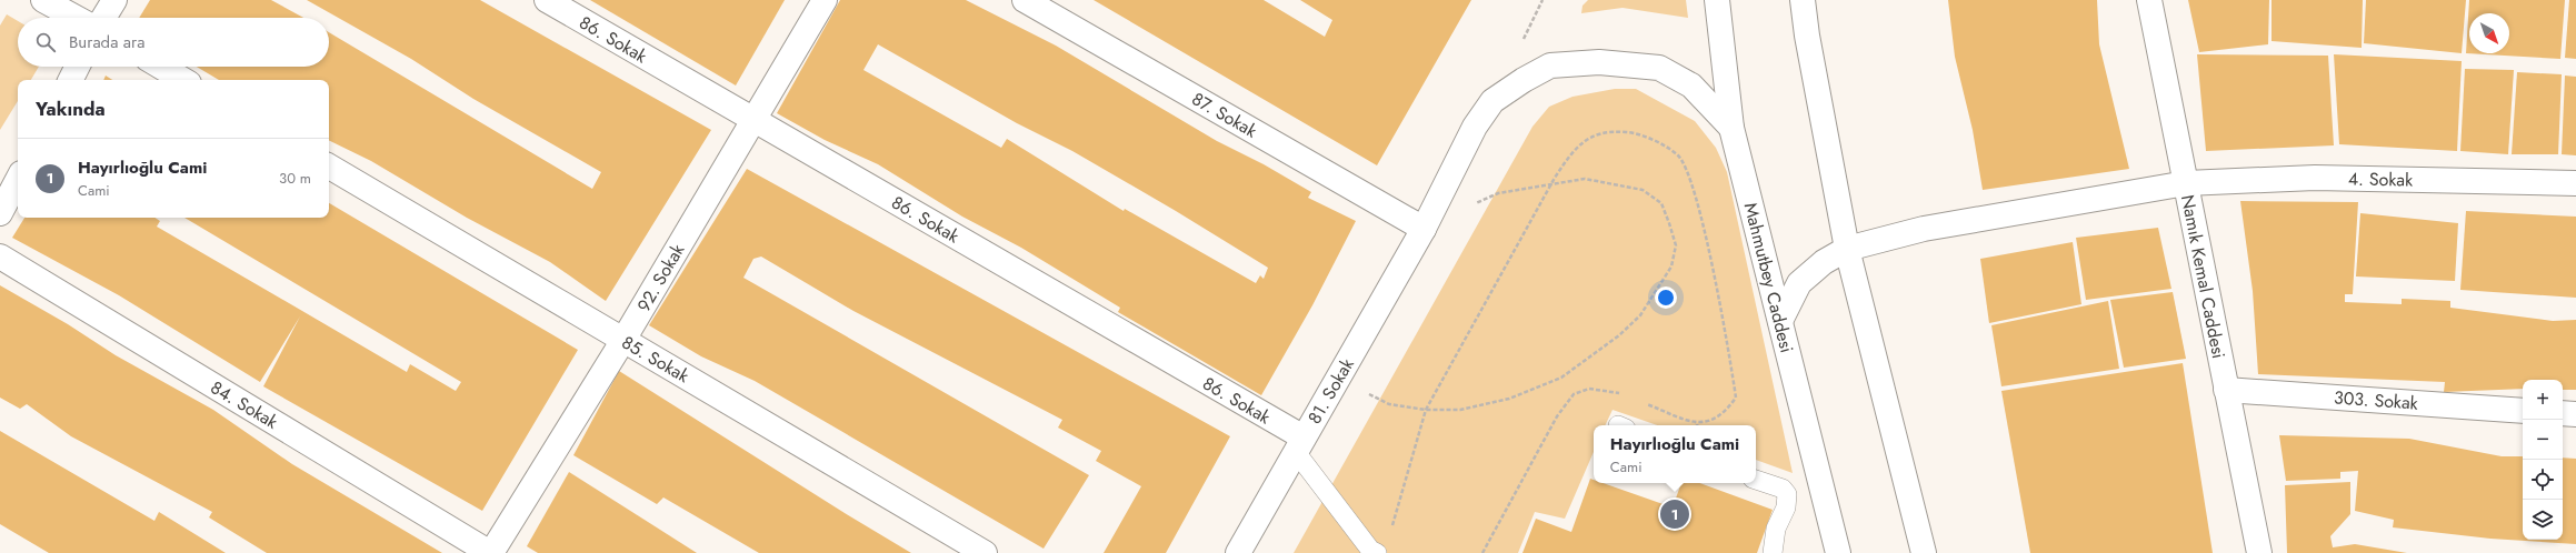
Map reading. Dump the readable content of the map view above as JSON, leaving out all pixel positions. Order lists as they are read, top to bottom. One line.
{"streets":{"street":["86. Sokak","87. Sokak","4. Sokak","Namık Kemal Caddesi","92. Sokak","Mahmutbey Caddesi","85. Sokak","81. Sokak","303. Sokak","84. Sokak"]},"crossings":[["86. Sokak","92. Sokak"],["86. Sokak","81. Sokak"],["87. Sokak","81. Sokak"],["4. Sokak","Namık Kemal Caddesi"],["4. Sokak","Mahmutbey Caddesi"],["Namık Kemal Caddesi","303. Sokak"],["92. Sokak","85. Sokak"],["92. Sokak","84. Sokak"],["Mahmutbey Caddesi","81. Sokak"]],"north":"bottom right","page":{"search":"Burada ara","heading":"Yakında","list":[{"mark":"1","name":"Hayırlıoğlu Cami","note":"Cami","value":"30 m"}],"map_buttons":["+","−"],"popup":["Hayırlıoğlu Cami","Cami"],"pins":"1"}}
